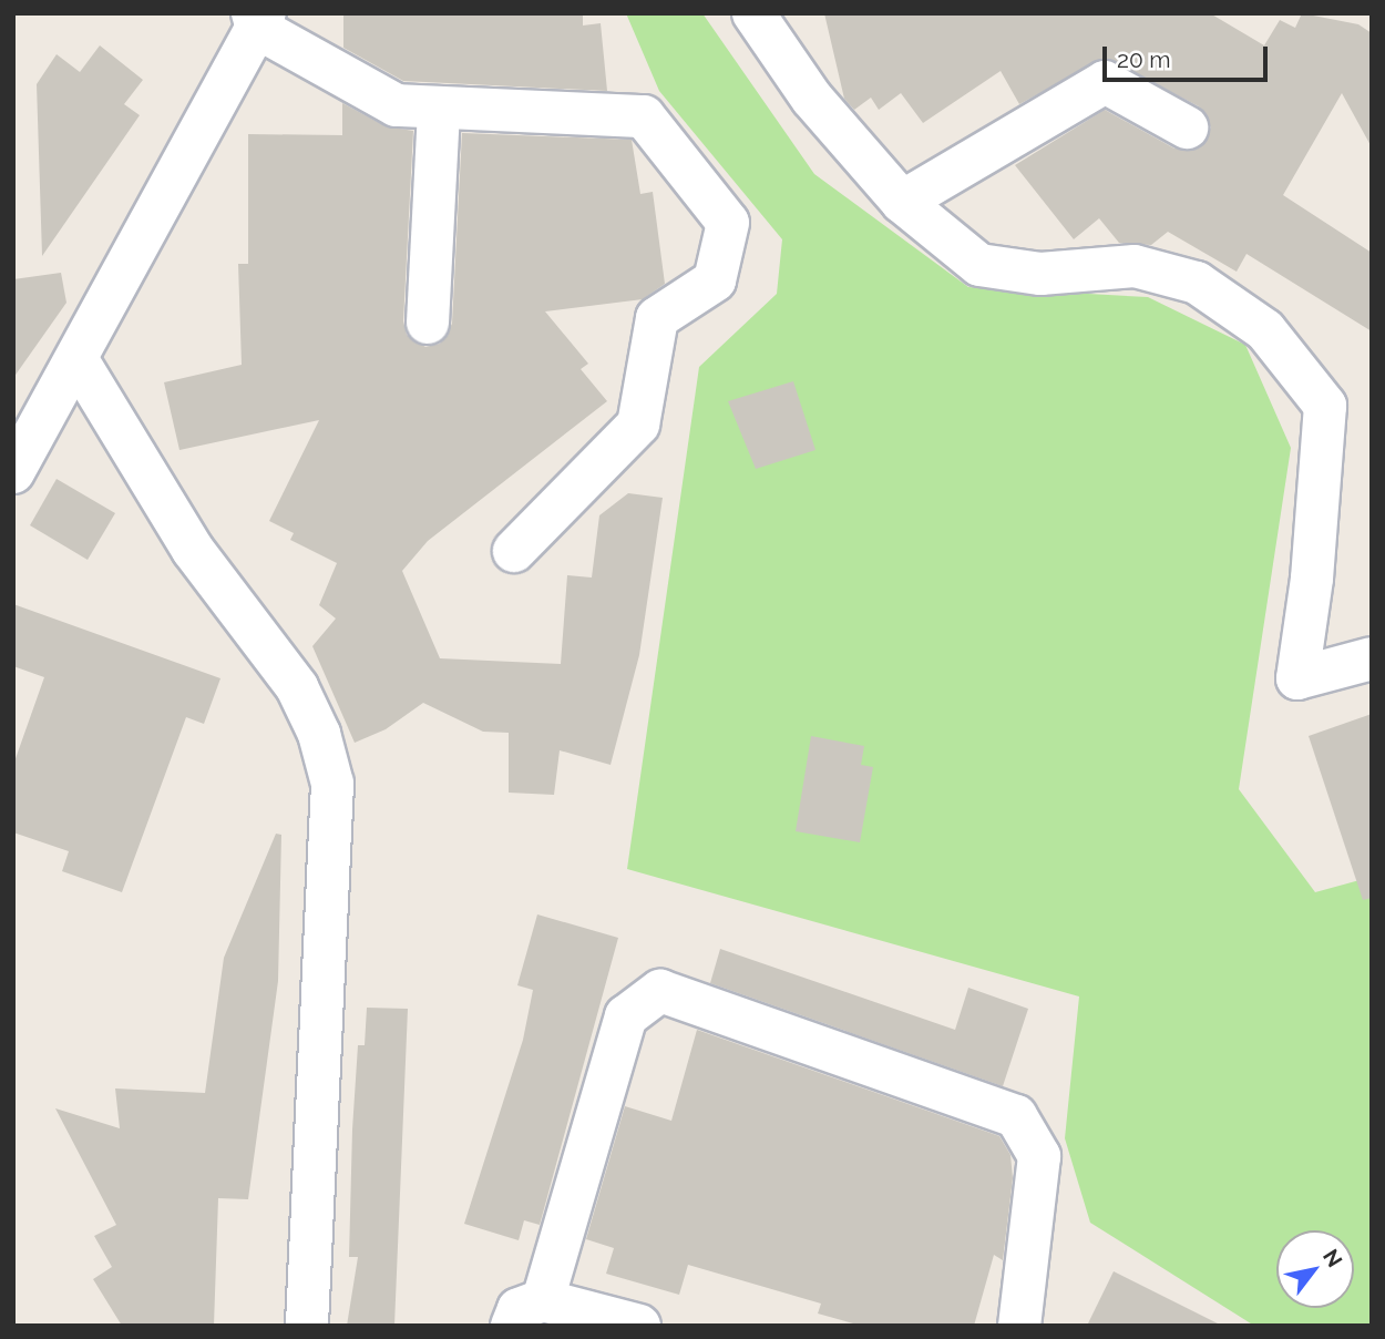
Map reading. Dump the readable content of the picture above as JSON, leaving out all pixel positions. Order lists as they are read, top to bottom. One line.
{"scale_bar":"20 m","north":"top right"}
